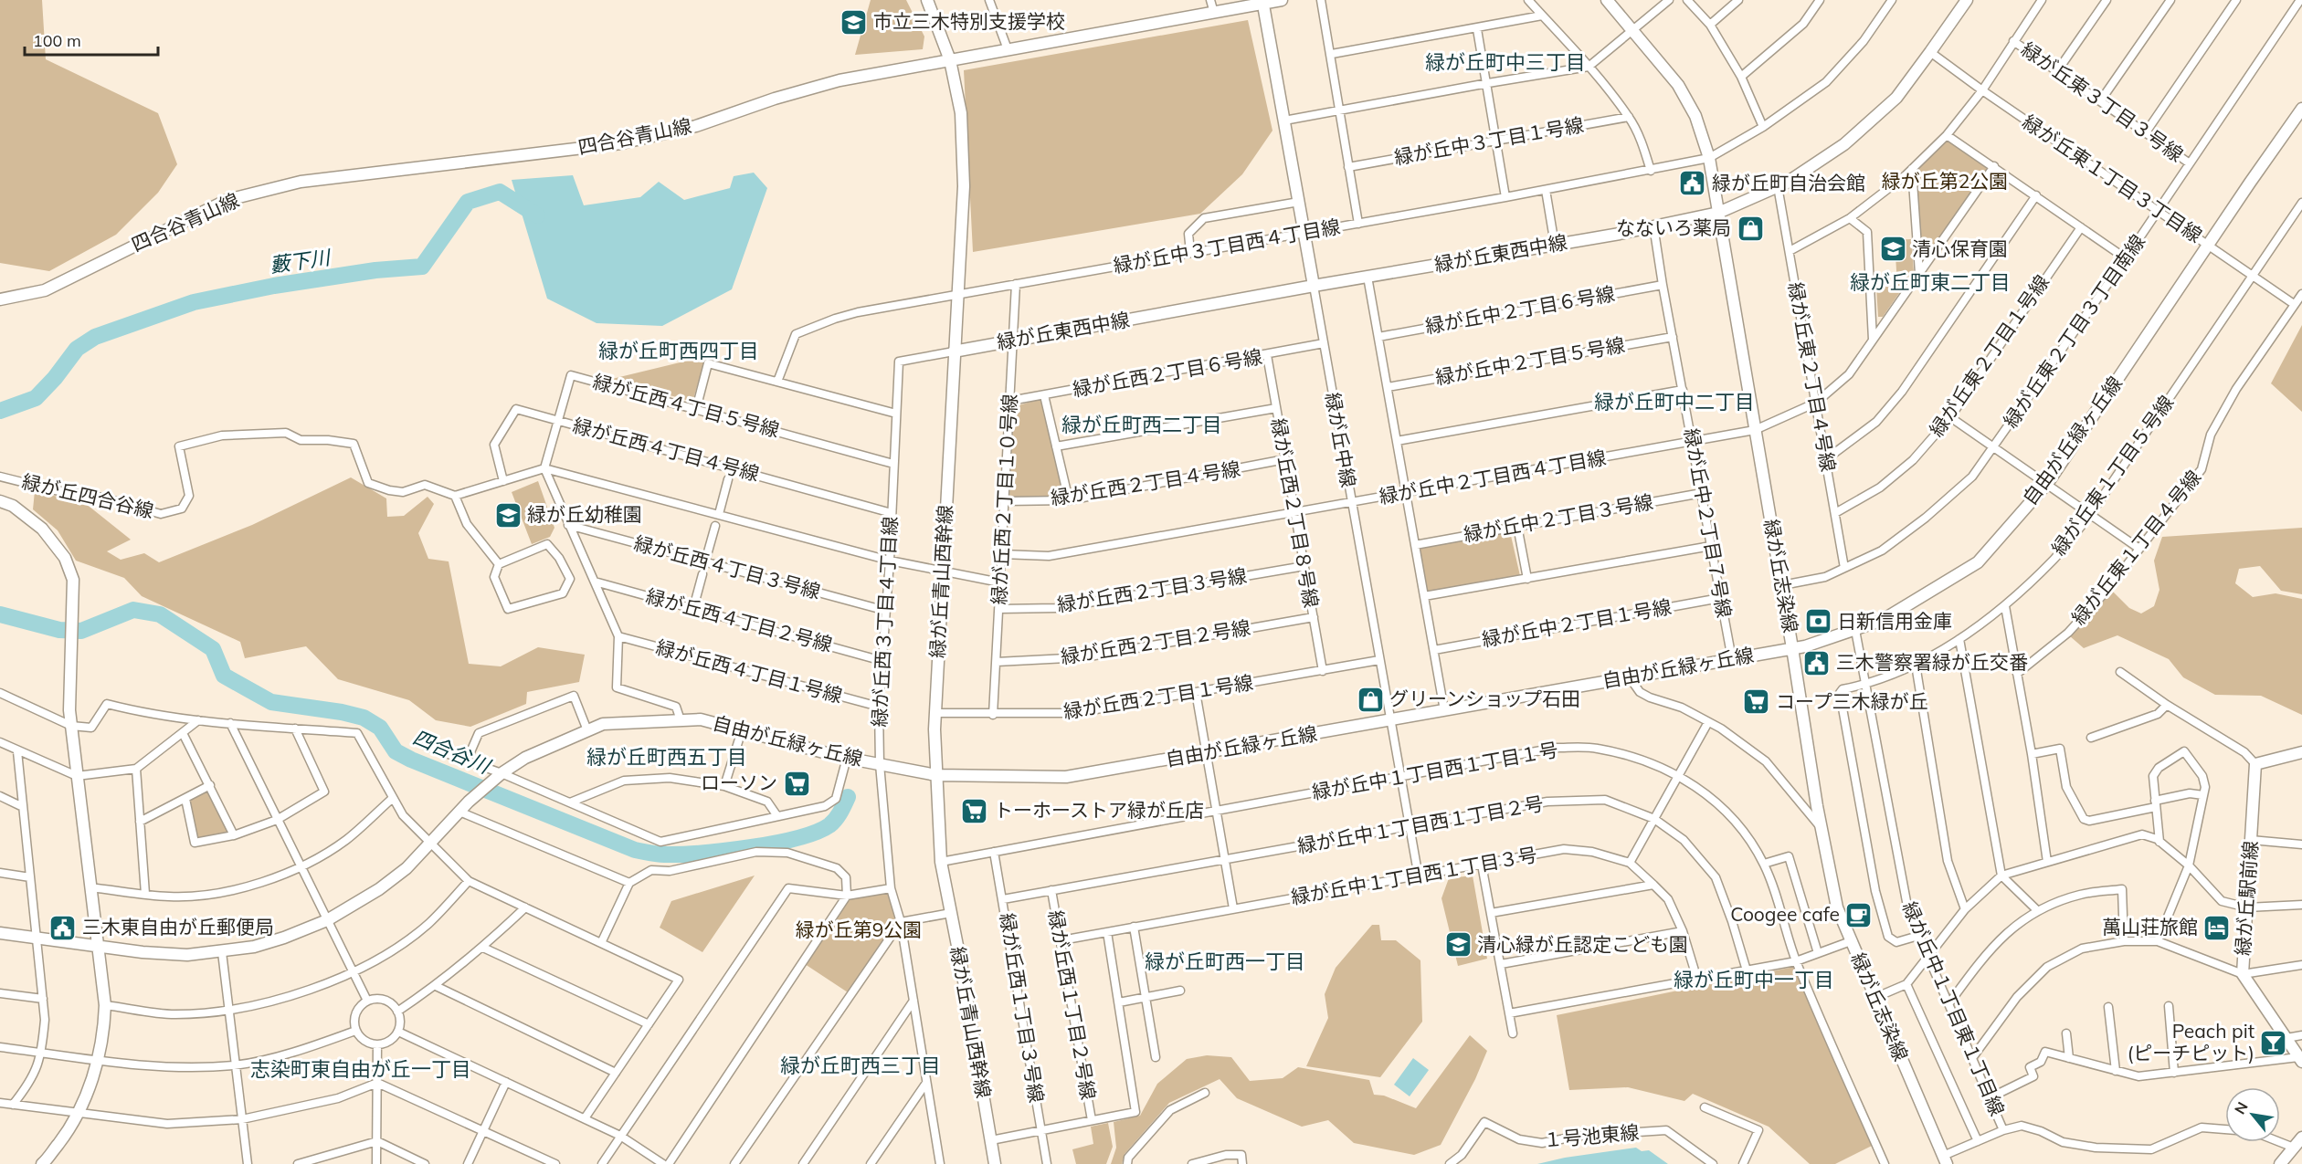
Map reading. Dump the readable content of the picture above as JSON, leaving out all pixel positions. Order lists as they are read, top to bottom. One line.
{"streets":{"street":["緑が丘東３丁目３号線","四合谷青山線","緑が丘中３丁目１号線","緑が丘東１丁目３丁目線","緑が丘中３丁目西４丁目線","緑が丘東西中線","緑が丘中２丁目６号線","緑が丘東２丁目３丁目南線","緑が丘東２丁目１号線","緑が丘中２丁目５号線","緑が丘西２丁目６号線","緑が丘東２丁目４号線","緑が丘西４丁目５号線","緑が丘中線","自由が丘緑ヶ丘線","緑が丘西４丁目４号線","緑が丘東１丁目５号線","緑が丘中２丁目西４丁目線","緑が丘西２丁目４号線","緑が丘四合谷線","緑が丘西２丁目１０号線","緑が丘西２丁目８号線","緑が丘中２丁目３号線","緑が丘中２丁目７号線","緑が丘東１丁目４号線","緑が丘西４丁目３号線","緑が丘志染線","緑が丘青山西幹線","緑が丘西２丁目３号線","緑が丘西４丁目２号線","緑が丘西３丁目４丁目線","緑が丘中２丁目１号線","緑が丘西２丁目２号線","緑が丘西４丁目１号線","緑が丘西２丁目１号線","緑が丘中１丁目西１丁目１号","緑が丘中１丁目西１丁目２号","緑が丘中１丁目西１丁目３号","緑が丘駅前線","緑が丘西１丁目２号線","緑が丘西１丁目３号線","緑が丘中１丁目東１丁目線","１号池東線"]},"crossings":[["緑が丘東３丁目３号線","緑が丘東２丁目３丁目南線"],["四合谷青山線","緑が丘中線"],["四合谷青山線","緑が丘青山西幹線"],["緑が丘東１丁目３丁目線","緑が丘東西中線"],["緑が丘東１丁目３丁目線","緑が丘東２丁目３丁目南線"],["緑が丘東１丁目３丁目線","自由が丘緑ヶ丘線"],["緑が丘東１丁目３丁目線","緑が丘東１丁目５号線"],["緑が丘東１丁目３丁目線","緑が丘東１丁目４号線"],["緑が丘中３丁目西４丁目線","緑が丘中線"],["緑が丘中３丁目西４丁目線","緑が丘西２丁目１０号線"],["緑が丘中３丁目西４丁目線","緑が丘志染線"],["緑が丘中３丁目西４丁目線","緑が丘青山西幹線"],["緑が丘東西中線","緑が丘東２丁目４号線"],["緑が丘東西中線","緑が丘中線"],["緑が丘東西中線","緑が丘西２丁目１０号線"],["緑が丘東西中線","緑が丘中２丁目７号線"],["緑が丘東西中線","緑が丘志染線"],["緑が丘東西中線","緑が丘青山西幹線"],["緑が丘東西中線","緑が丘西３丁目４丁目線"],["緑が丘中２丁目６号線","緑が丘中２丁目７号線"],["緑が丘東２丁目３丁目南線","緑が丘東２丁目４号線"],["緑が丘東２丁目３丁目南線","緑が丘志染線"],["緑が丘東２丁目１号線","緑が丘東２丁目４号線"],["緑が丘中２丁目５号線","緑が丘中２丁目７号線"],["緑が丘西２丁目６号線","緑が丘中線"],["緑が丘西２丁目６号線","緑が丘西２丁目１０号線"],["緑が丘西２丁目６号線","緑が丘西２丁目８号線"],["緑が丘東２丁目４号線","緑が丘中２丁目西４丁目線"],["緑が丘西４丁目５号線","緑が丘西４丁目４号線"],["緑が丘西４丁目５号線","緑が丘西３丁目４丁目線"],["緑が丘中線","自由が丘緑ヶ丘線"],["緑が丘中線","緑が丘中２丁目西４丁目線"],["緑が丘中線","緑が丘西２丁目１号線"],["緑が丘中線","緑が丘中１丁目西１丁目１号"],["緑が丘中線","緑が丘中１丁目西１丁目２号"],["緑が丘中線","緑が丘中１丁目西１丁目３号"],["自由が丘緑ヶ丘線","緑が丘中２丁目７号線"],["自由が丘緑ヶ丘線","緑が丘志染線"],["自由が丘緑ヶ丘線","緑が丘青山西幹線"],["自由が丘緑ヶ丘線","緑が丘西３丁目４丁目線"],["自由が丘緑ヶ丘線","緑が丘中１丁目東１丁目線"],["緑が丘西４丁目４号線","緑が丘西３丁目４丁目線"],["緑が丘東１丁目５号線","緑が丘中１丁目東１丁目線"],["緑が丘中２丁目西４丁目線","緑が丘西２丁目１０号線"],["緑が丘中２丁目西４丁目線","緑が丘西２丁目８号線"],["緑が丘中２丁目西４丁目線","緑が丘中２丁目７号線"],["緑が丘中２丁目西４丁目線","緑が丘志染線"],["緑が丘西２丁目４号線","緑が丘西２丁目１０号線"],["緑が丘西２丁目４号線","緑が丘西２丁目８号線"],["緑が丘西２丁目１０号線","緑が丘西２丁目３号線"],["緑が丘西２丁目１０号線","緑が丘西２丁目２号線"],["緑が丘西２丁目１０号線","緑が丘西２丁目１号線"],["緑が丘西２丁目８号線","緑が丘西２丁目３号線"],["緑が丘西２丁目８号線","緑が丘西２丁目２号線"],["緑が丘西２丁目８号線","緑が丘西２丁目１号線"],["緑が丘中２丁目３号線","緑が丘中２丁目７号線"],["緑が丘中２丁目７号線","緑が丘中２丁目１号線"],["緑が丘西４丁目３号線","緑が丘西３丁目４丁目線"],["緑が丘志染線","緑が丘中１丁目東１丁目線"],["緑が丘青山西幹線","緑が丘西３丁目４丁目線"],["緑が丘青山西幹線","緑が丘西２丁目１号線"],["緑が丘青山西幹線","緑が丘中１丁目西１丁目１号"],["緑が丘西４丁目２号線","緑が丘西３丁目４丁目線"],["緑が丘西３丁目４丁目線","緑が丘西４丁目１号線"],["緑が丘中１丁目西１丁目１号","緑が丘西１丁目３号線"],["緑が丘中１丁目西１丁目２号","緑が丘西１丁目２号線"],["緑が丘中１丁目西１丁目２号","緑が丘西１丁目３号線"],["緑が丘中１丁目西１丁目３号","緑が丘西１丁目２号線"]],"districts":["緑が丘町中三丁目","緑が丘町東二丁目","緑が丘町西四丁目","緑が丘町中二丁目","緑が丘町西二丁目","緑が丘町西五丁目","緑が丘町西一丁目","緑が丘町中一丁目","緑が丘町西三丁目","志染町東自由が丘一丁目"],"water":["藪下川","四合谷川"],"parks":["緑が丘第2公園","緑が丘第9公園"],"places":{"school or university":["市立三木特別支援学校","清心保育園","緑が丘幼稚園","清心緑が丘認定こども園"],"public building":["緑が丘町自治会館","三木警察署緑が丘交番","三木東自由が丘郵便局"],"shop":["なないろ薬局","グリーンショップ石田"],"bank":["日新信用金庫"],"supermarket":["コープ三木緑が丘","ローソン","トーホーストア緑が丘店"],"cafe":["Coogee cafe"],"hotel":["萬山荘旅館"],"bar":["Peach pit (ピーチピット)"]},"scale_bar":"100 m","north":"top left"}
